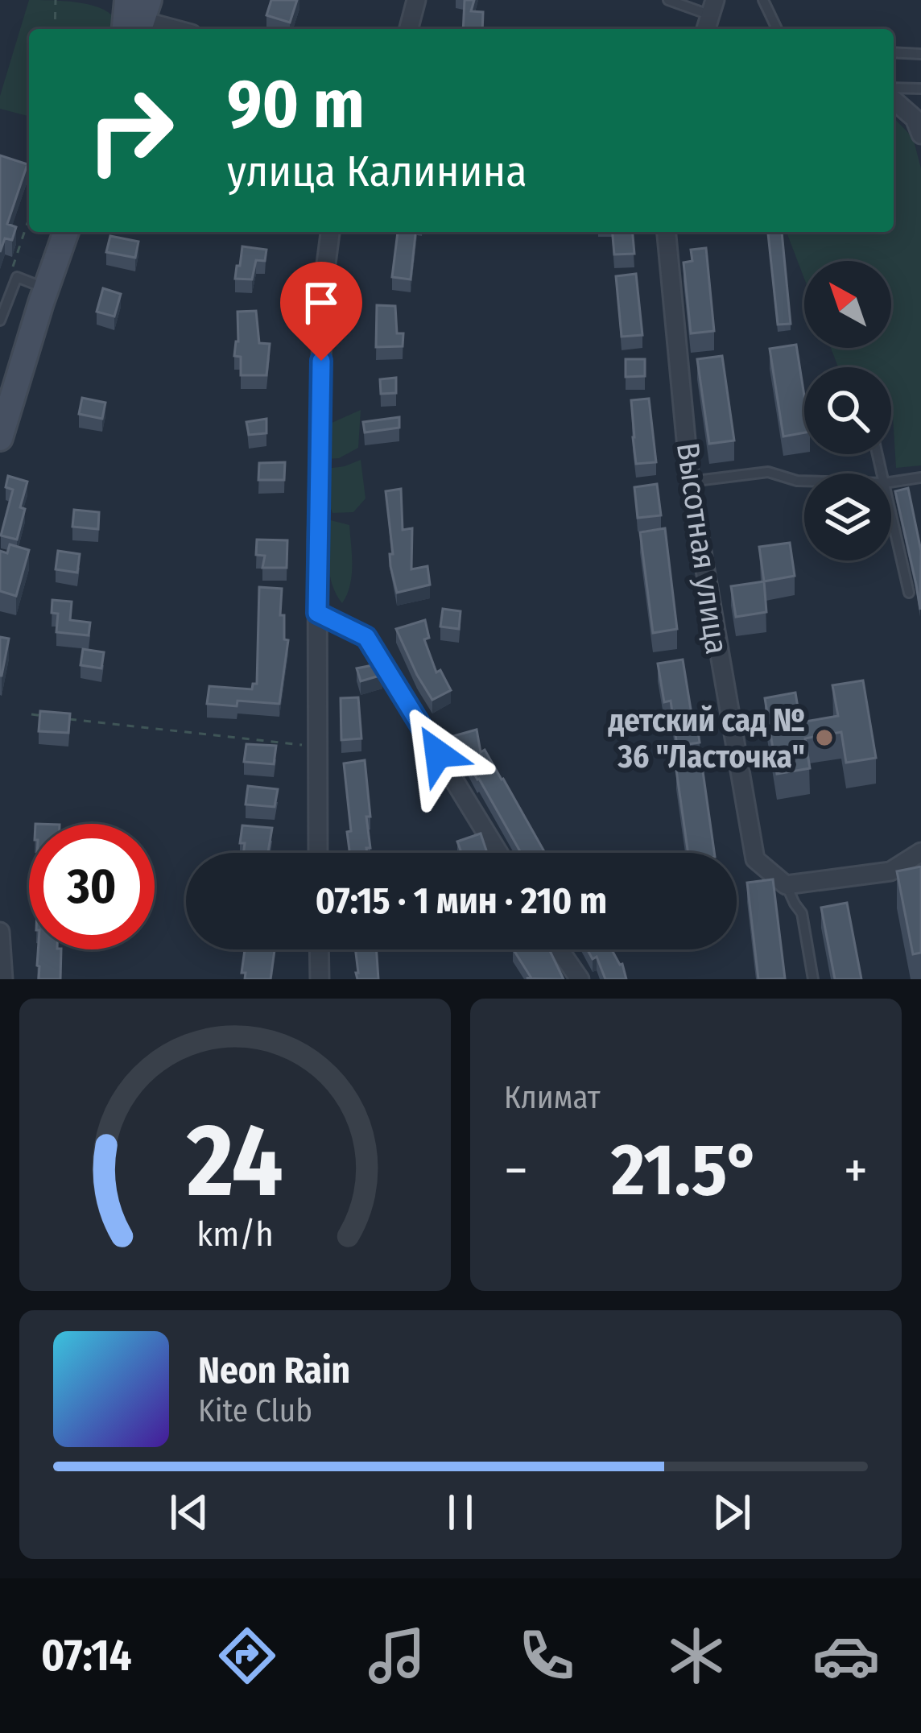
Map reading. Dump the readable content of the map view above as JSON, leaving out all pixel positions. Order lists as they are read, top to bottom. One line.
{"streets":{"street":["Высотная улица"]},"places":["детский сад № 36 \"Ласточка\""],"north":"top left","page":{"turn":["90 m","улица Калинина"],"limit":"30","trip":"07:15 · 1 мин · 210 m","tile":"Климат","heat":["−","21.5°","+"],"song":["Neon Rain","Kite Club"],"tabs":"07:14","gauge":["24","km/h"]}}
